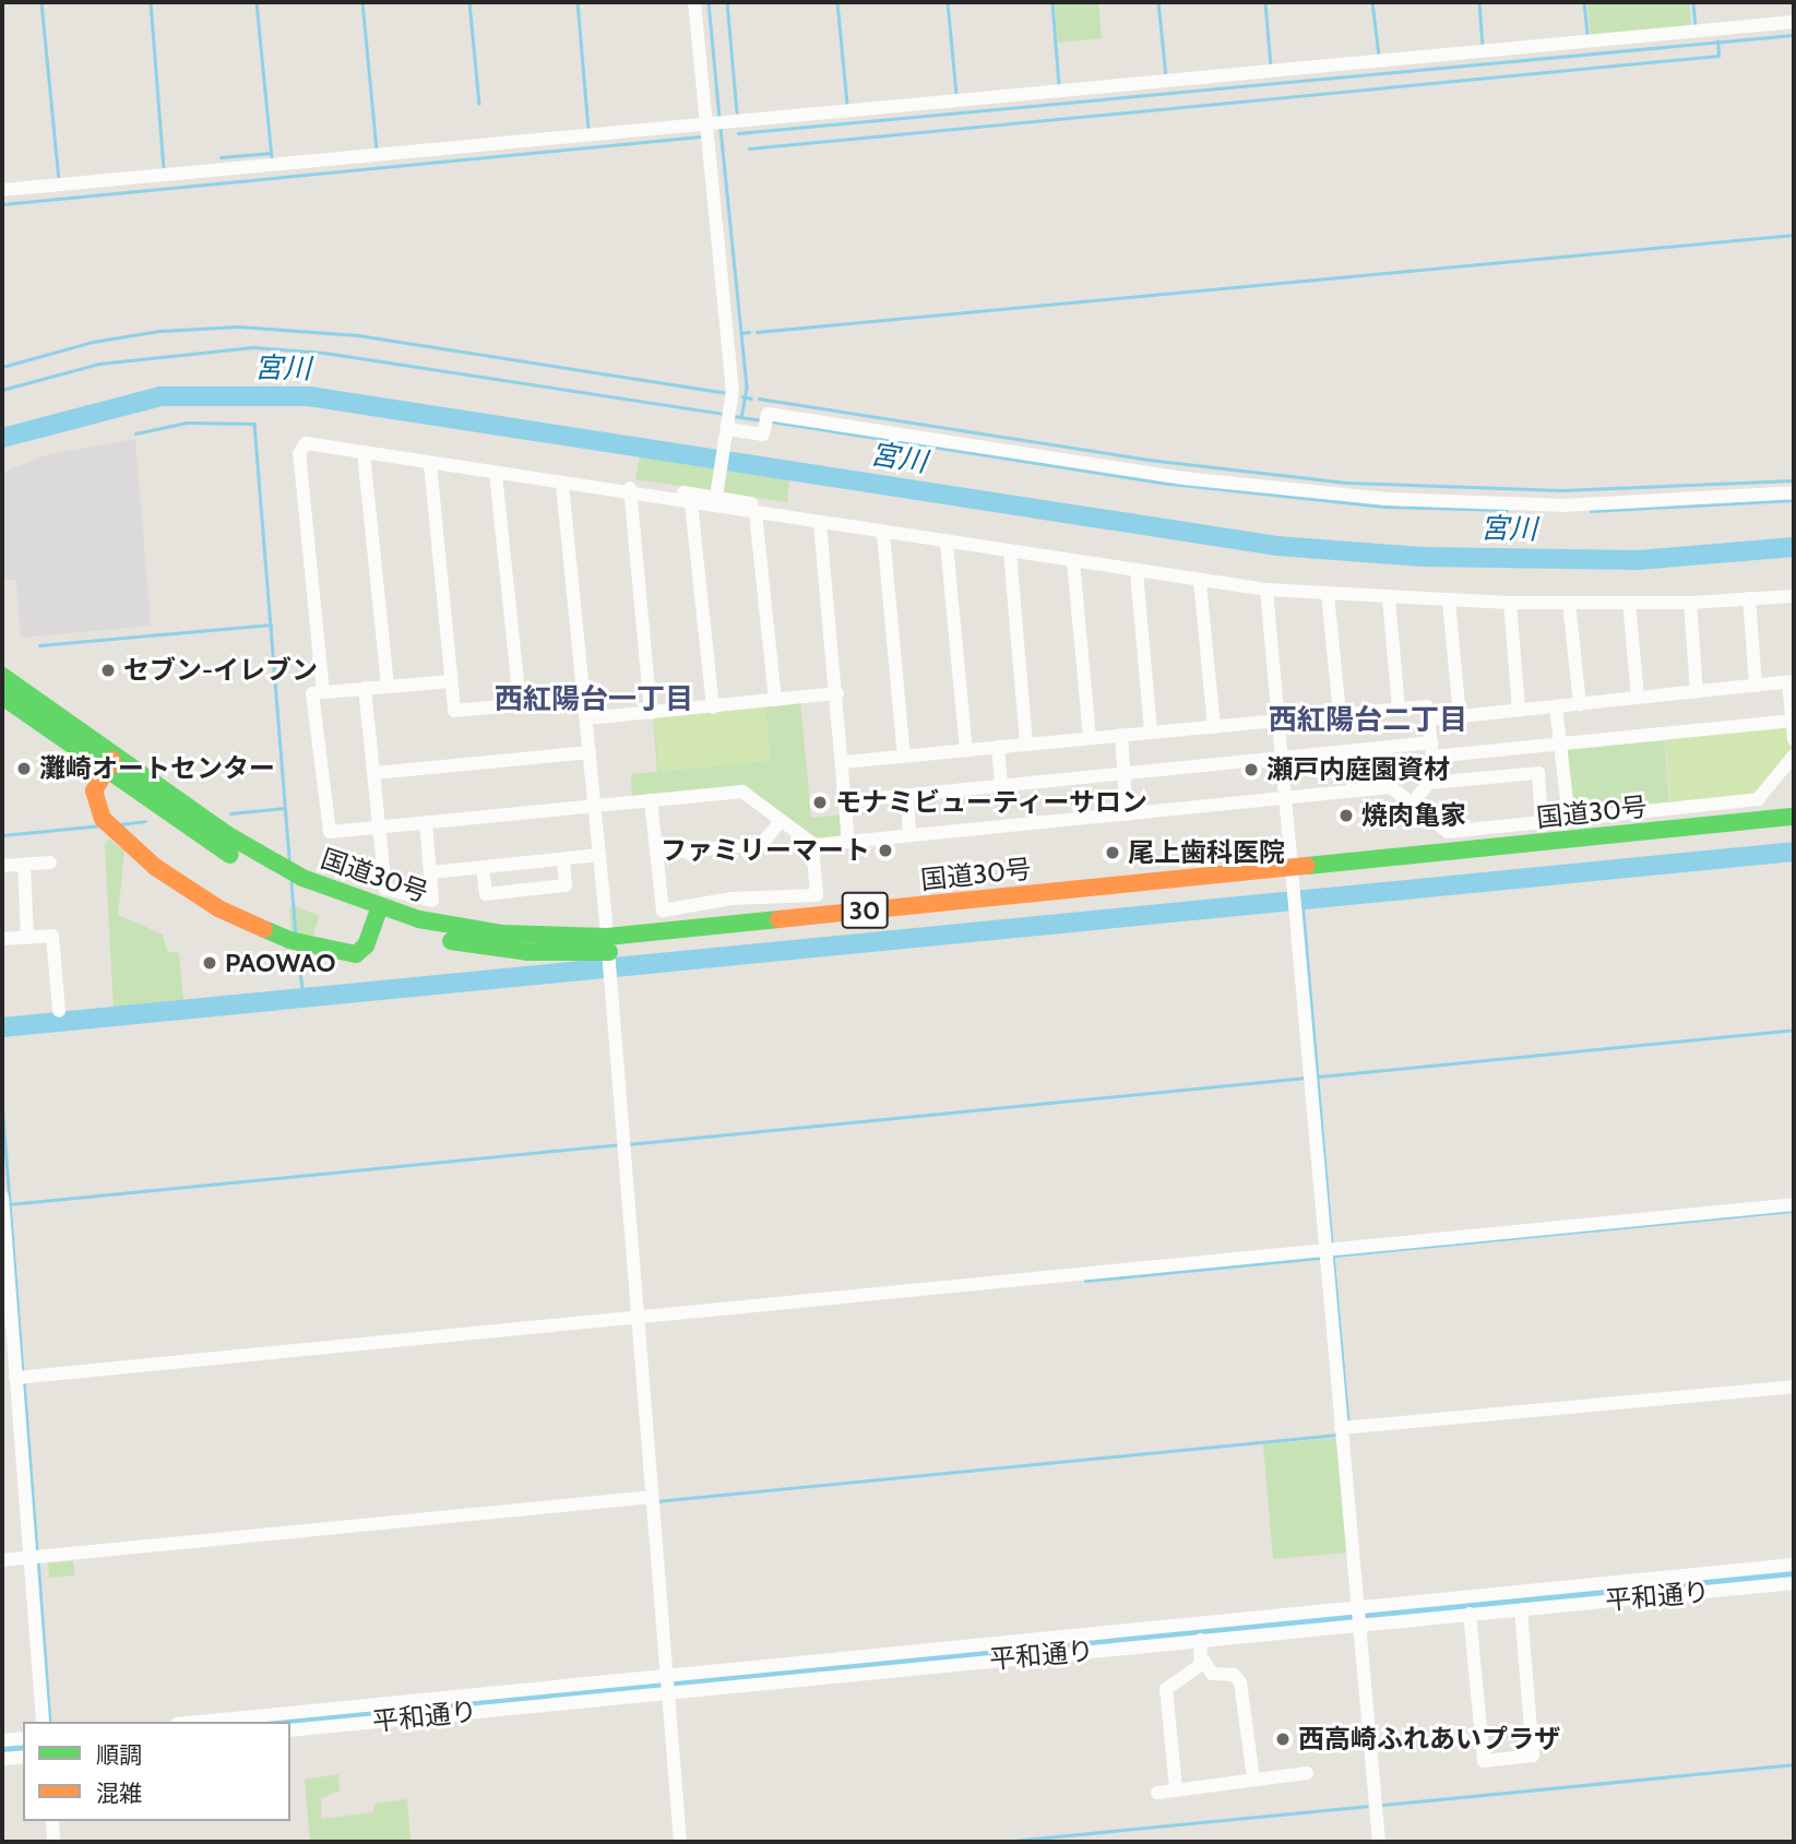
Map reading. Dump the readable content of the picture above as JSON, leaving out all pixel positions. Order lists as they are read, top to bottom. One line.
{"streets":{"main road":["国道30号","30"],"street":["平和通り"]},"districts":["西紅陽台一丁目","西紅陽台二丁目"],"water":["宮川"],"places":["セブン-イレブン","灘崎オートセンター","瀬戸内庭園資材","モナミビューティーサロン","焼肉亀家","ファミリーマート","尾上歯科医院","PAOWAO","西高崎ふれあいプラザ"],"legend":["順調","混雑"]}
